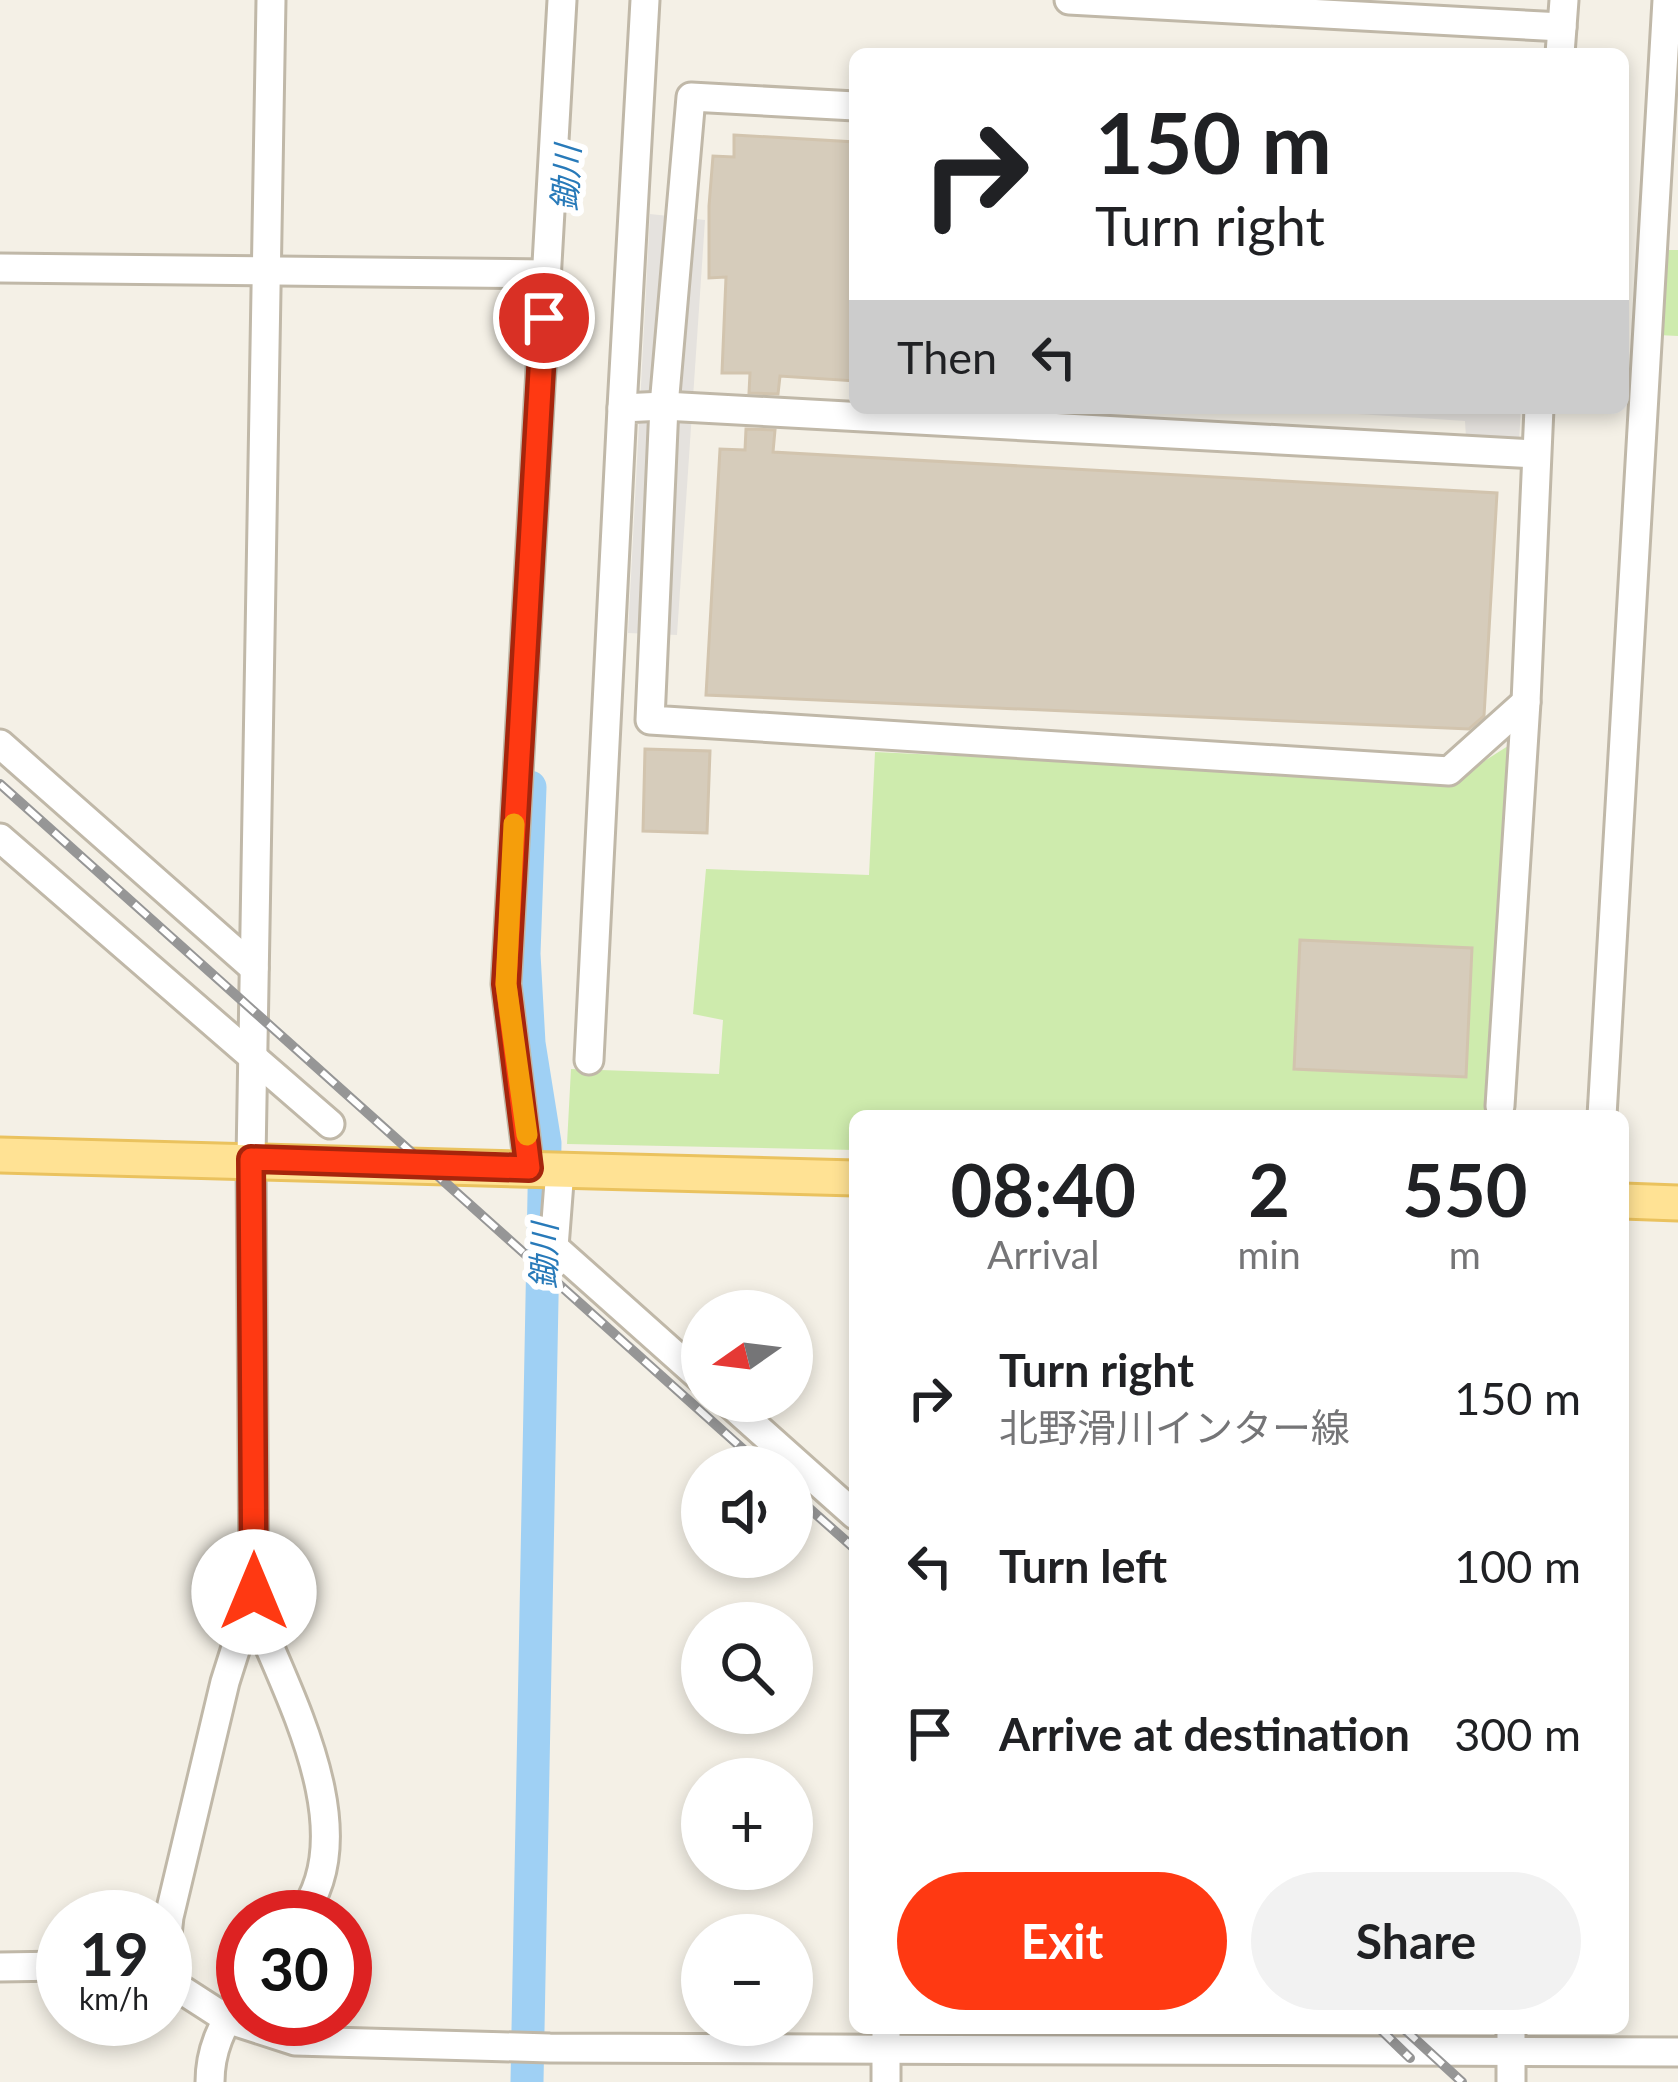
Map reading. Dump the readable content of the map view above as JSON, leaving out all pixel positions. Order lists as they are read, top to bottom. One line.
{"water":["鋤川"],"north":"left","page":{"turn":["150 m","Turn right"],"then":"Then","eta":["08:40","Arrival","2","min","550","m"],"map_buttons":["+","−"],"list":[{"name":"Turn right","note":"北野滑川インター線","value":"150 m"},{"name":"Turn left","value":"100 m"},{"name":"Arrive at destination","value":"300 m"}],"buttons":["Exit","Share"],"speed":"19 km/h","limit":"30"}}
